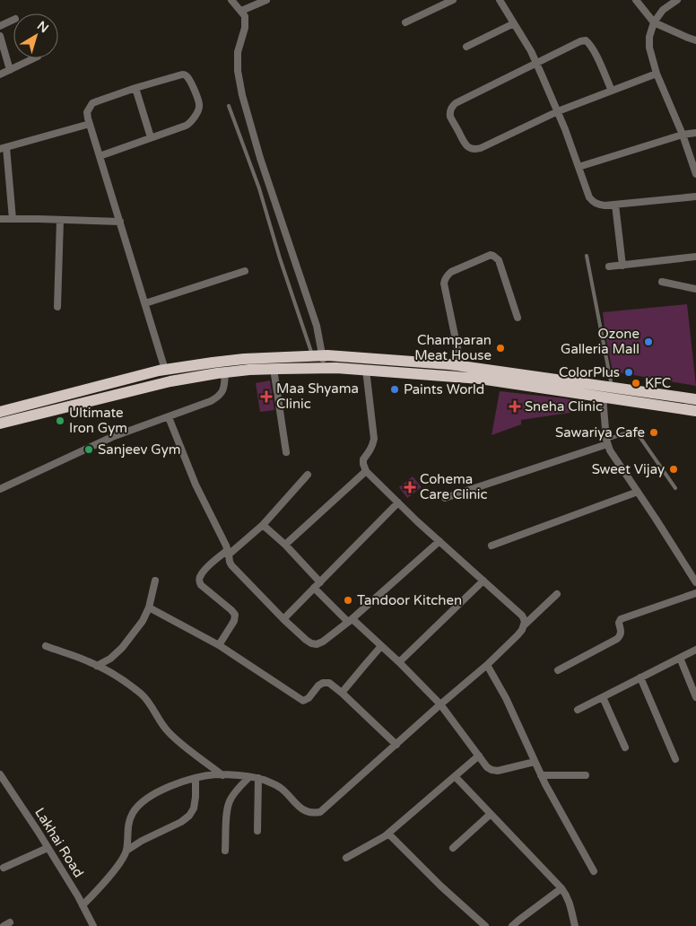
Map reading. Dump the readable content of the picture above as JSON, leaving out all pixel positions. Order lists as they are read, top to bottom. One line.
{"streets":{"street":["Lakhai Road"]},"places":{"other":["Ozone Galleria Mall","Champaran Meat House","ColorPlus","KFC","Paints World","Ultimate Iron Gym","Sawariya Cafe","Sanjeev Gym","Sweet Vijay","Tandoor Kitchen"],"health":["Maa Shyama Clinic","Sneha Clinic","Cohema Care Clinic"]},"north":"top right"}
